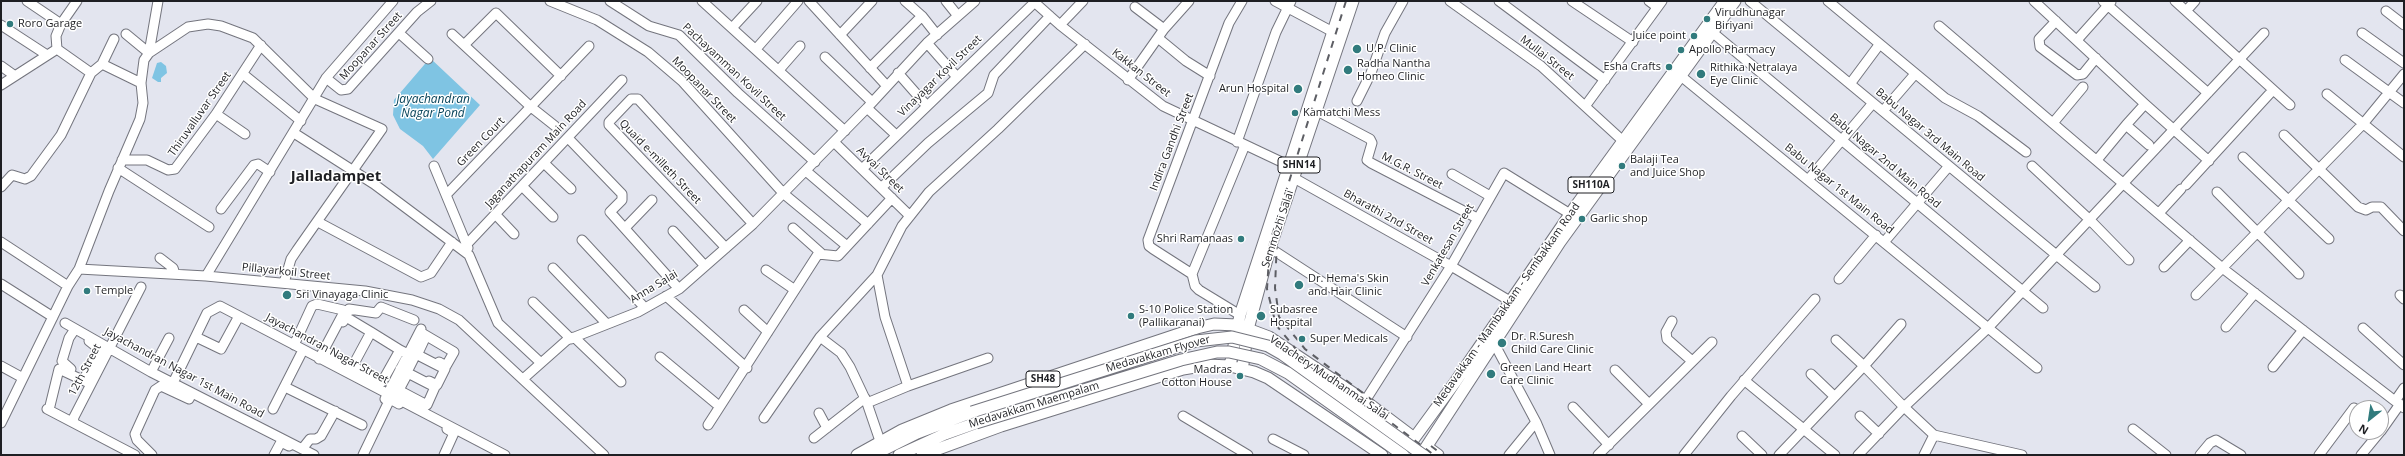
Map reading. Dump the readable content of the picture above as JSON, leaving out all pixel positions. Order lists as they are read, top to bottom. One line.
{"streets":{"main road":["SHN14","SH110A","Semmozhi Salai","Medavakkam - Mambakkam - Sembakkam Road","Medavakkam Flyover","Velachery Mudhanmai Salai","SH48","Medavakkam Maempalam"],"street":["Moopanar Street","Mullai Street","Pachayamman Kovil Street","Kakkan Street","Vinayagar Kovil Street","Thiruvalluvar Street","Babu Nagar 3rd Main Road","Green Court","Indira Gandhi Street","Jaganathapuram Main Road","Babu Nagar 2nd Main Road","Quaid e-milleth Street","Avvai Street","M.G.R. Street","Babu Nagar 1st Main Road","Bharathi 2nd Street","Venkatesan Street","Pillayarkoil Street","Anna Salai","Jayachandran Nagar Street","12th Street","Jayachandran Nagar 1st Main Road"]},"crossings":[["Moopanar Street","Anna Salai"],["Mullai Street","Medavakkam - Mambakkam - Sembakkam Road"],["Pachayamman Kovil Street","Anna Salai"],["Kakkan Street","Vinayagar Kovil Street"],["Kakkan Street","Indira Gandhi Street"],["Kakkan Street","Semmozhi Salai"],["Vinayagar Kovil Street","Avvai Street"],["Babu Nagar 2nd Main Road","Medavakkam - Mambakkam - Sembakkam Road"],["Quaid e-milleth Street","Anna Salai"],["Avvai Street","Anna Salai"],["M.G.R. Street","Semmozhi Salai"],["M.G.R. Street","Venkatesan Street"],["Babu Nagar 1st Main Road","Medavakkam - Mambakkam - Sembakkam Road"],["Bharathi 2nd Street","Semmozhi Salai"],["Bharathi 2nd Street","Venkatesan Street"],["Bharathi 2nd Street","Medavakkam - Mambakkam - Sembakkam Road"],["Semmozhi Salai","Velachery Mudhanmai Salai"],["Venkatesan Street","Medavakkam - Mambakkam - Sembakkam Road"],["Venkatesan Street","Velachery Mudhanmai Salai"],["Pillayarkoil Street","Anna Salai"],["Medavakkam - Mambakkam - Sembakkam Road","Medavakkam Flyover"],["Medavakkam - Mambakkam - Sembakkam Road","Velachery Mudhanmai Salai"],["Medavakkam - Mambakkam - Sembakkam Road","Medavakkam Maempalam"],["Jayachandran Nagar Street","Jayachandran Nagar 1st Main Road"],["Medavakkam Flyover","Medavakkam Maempalam"],["12th Street","Jayachandran Nagar 1st Main Road"]],"districts":["Jalladampet"],"water":["Jayachandran Nagar Pond"],"places":["Virudhunagar Biriyani","Roro Garage","Juice point","U.P. Clinic","Apollo Pharmacy","Esha Crafts","Radha Nantha Homeo Clinic","Rithika Netralaya Eye Clinic","Arun Hospital","Kamatchi Mess","Balaji Tea and Juice Shop","Garlic shop","Shri Ramanaas","Dr. Hema's Skin and Hair Clinic","Temple","Sri Vinayaga Clinic","S-10 Police Station (Pallikaranai)","Subasree Hospital","Super Medicals","Dr. R.Suresh Child Care Clinic","Green Land Heart Care Clinic","Madras Cotton House"],"north":"bottom left"}
